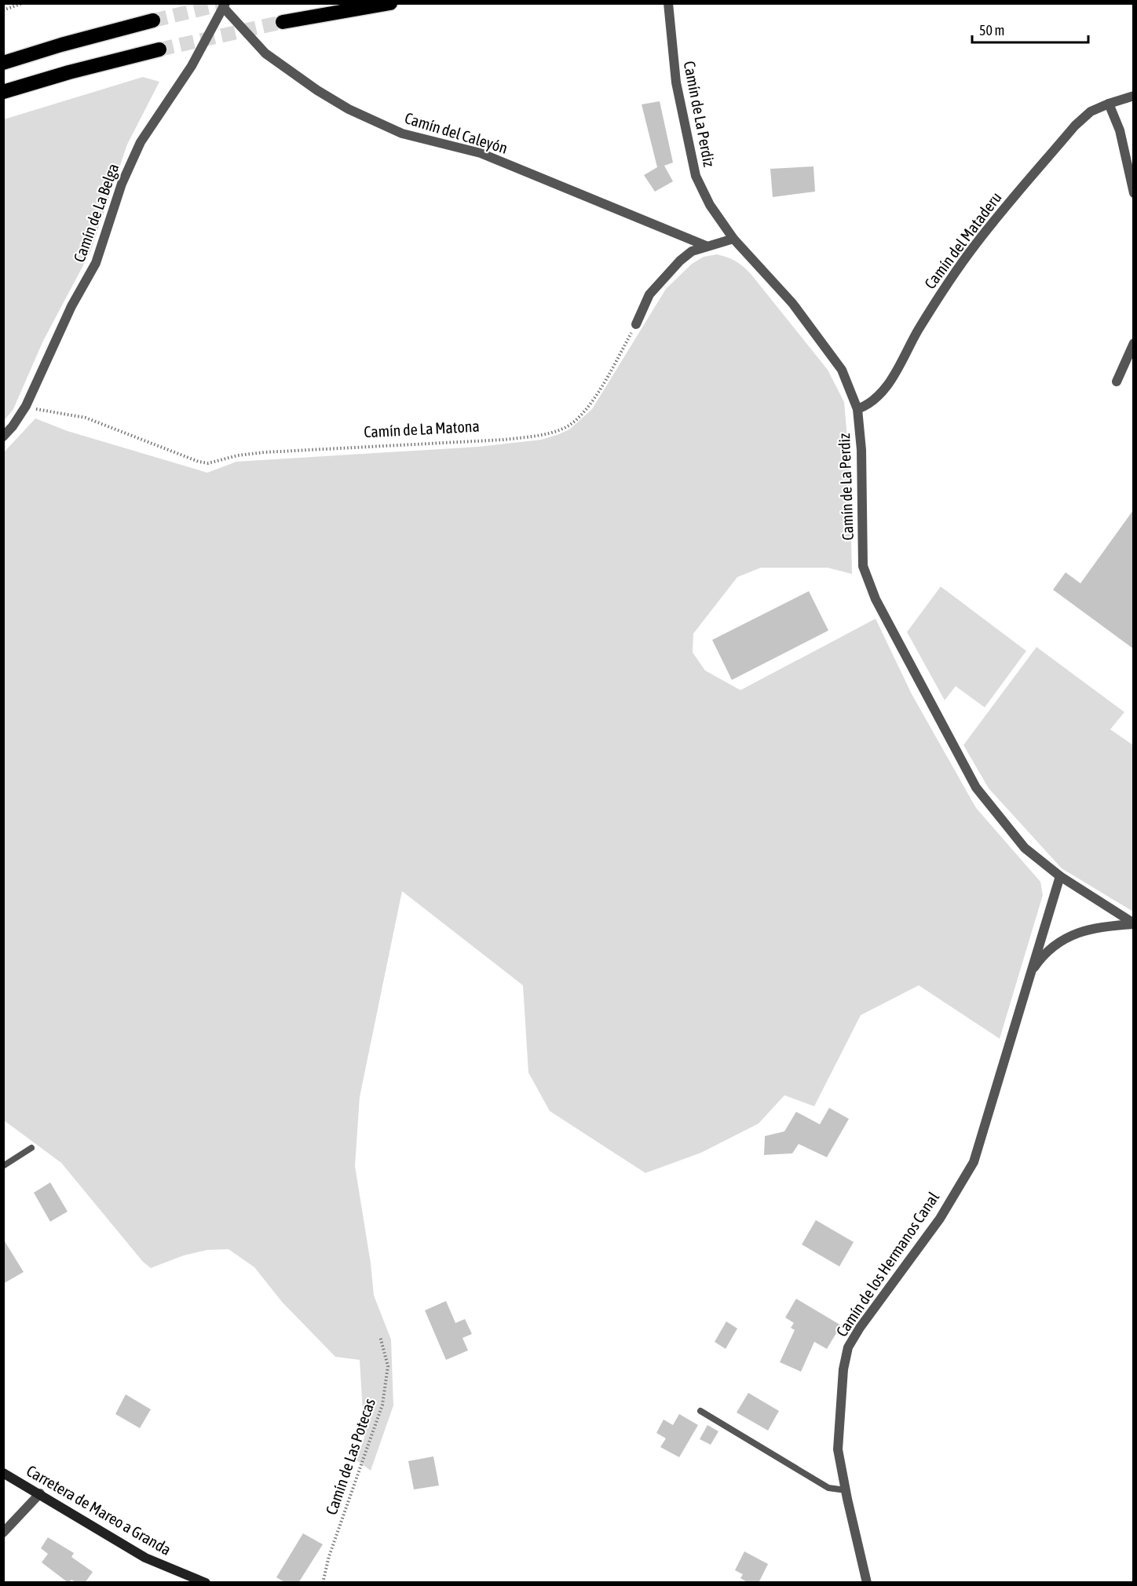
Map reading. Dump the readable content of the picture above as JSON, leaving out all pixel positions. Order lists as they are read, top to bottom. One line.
{"streets":{"street":["Camín de La Perdiz","Camín del Caleyón","Camín de La Belga","Camín del Mataderu","Camín de los Hermanos Canal","Carretera de Mareo a Granda"],"path":["Camín de La Matona","Camín de Las Potecas"]},"crossings":[["Camín de La Perdiz","Camín del Mataderu"],["Camín de La Perdiz","Camín de los Hermanos Canal"],["Camín del Caleyón","Camín de La Belga"],["Camín de La Belga","Camín de La Matona"]],"scale_bar":"50 m"}
